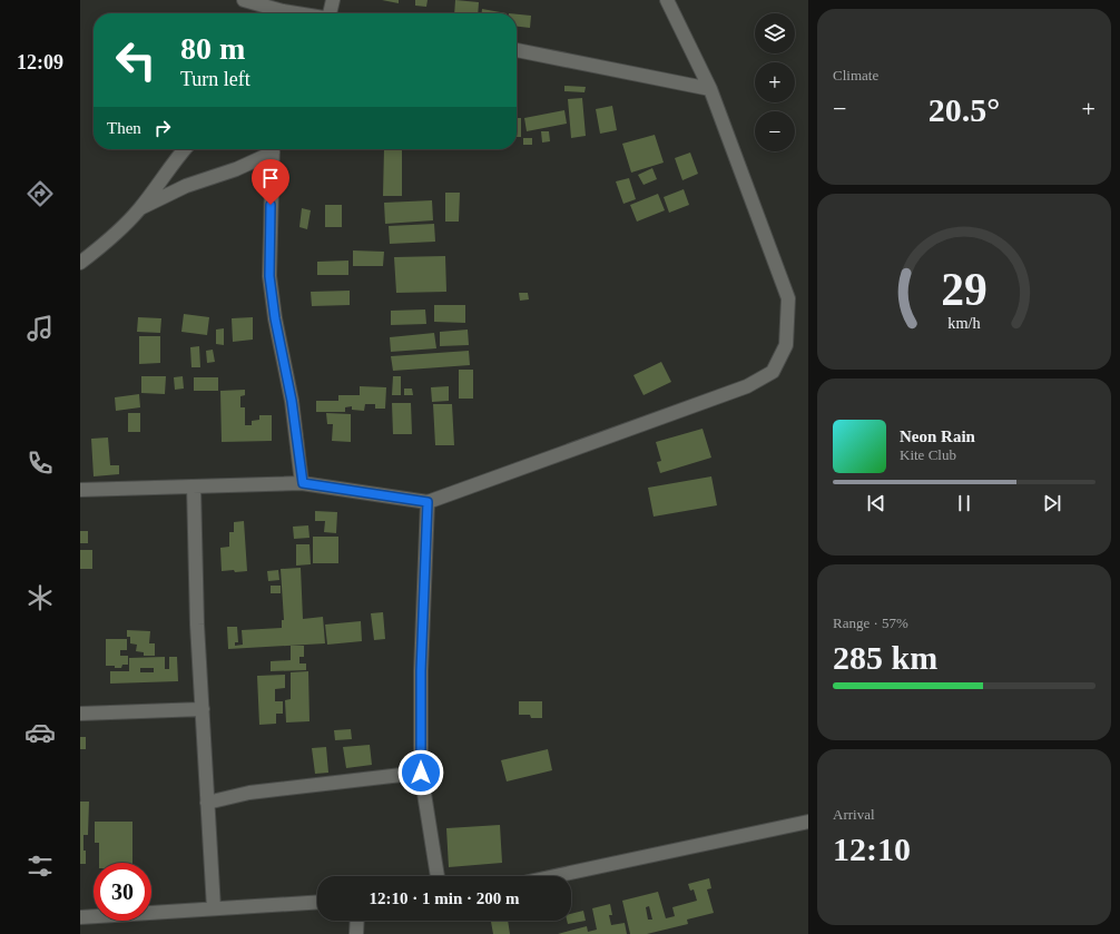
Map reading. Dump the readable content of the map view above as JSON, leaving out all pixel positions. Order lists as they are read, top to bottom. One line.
{"page":{"tabs":"12:09","tile":["Climate",["Range · 57%","285 km"],["Arrival","12:10"]],"map_buttons":["+","−"],"turn":["80 m","Turn left"],"heat":["−","20.5°","+"],"then":"Then","song":["Neon Rain","Kite Club"],"limit":"30","trip":"12:10 · 1 min · 200 m","gauge":["29","km/h"]}}
